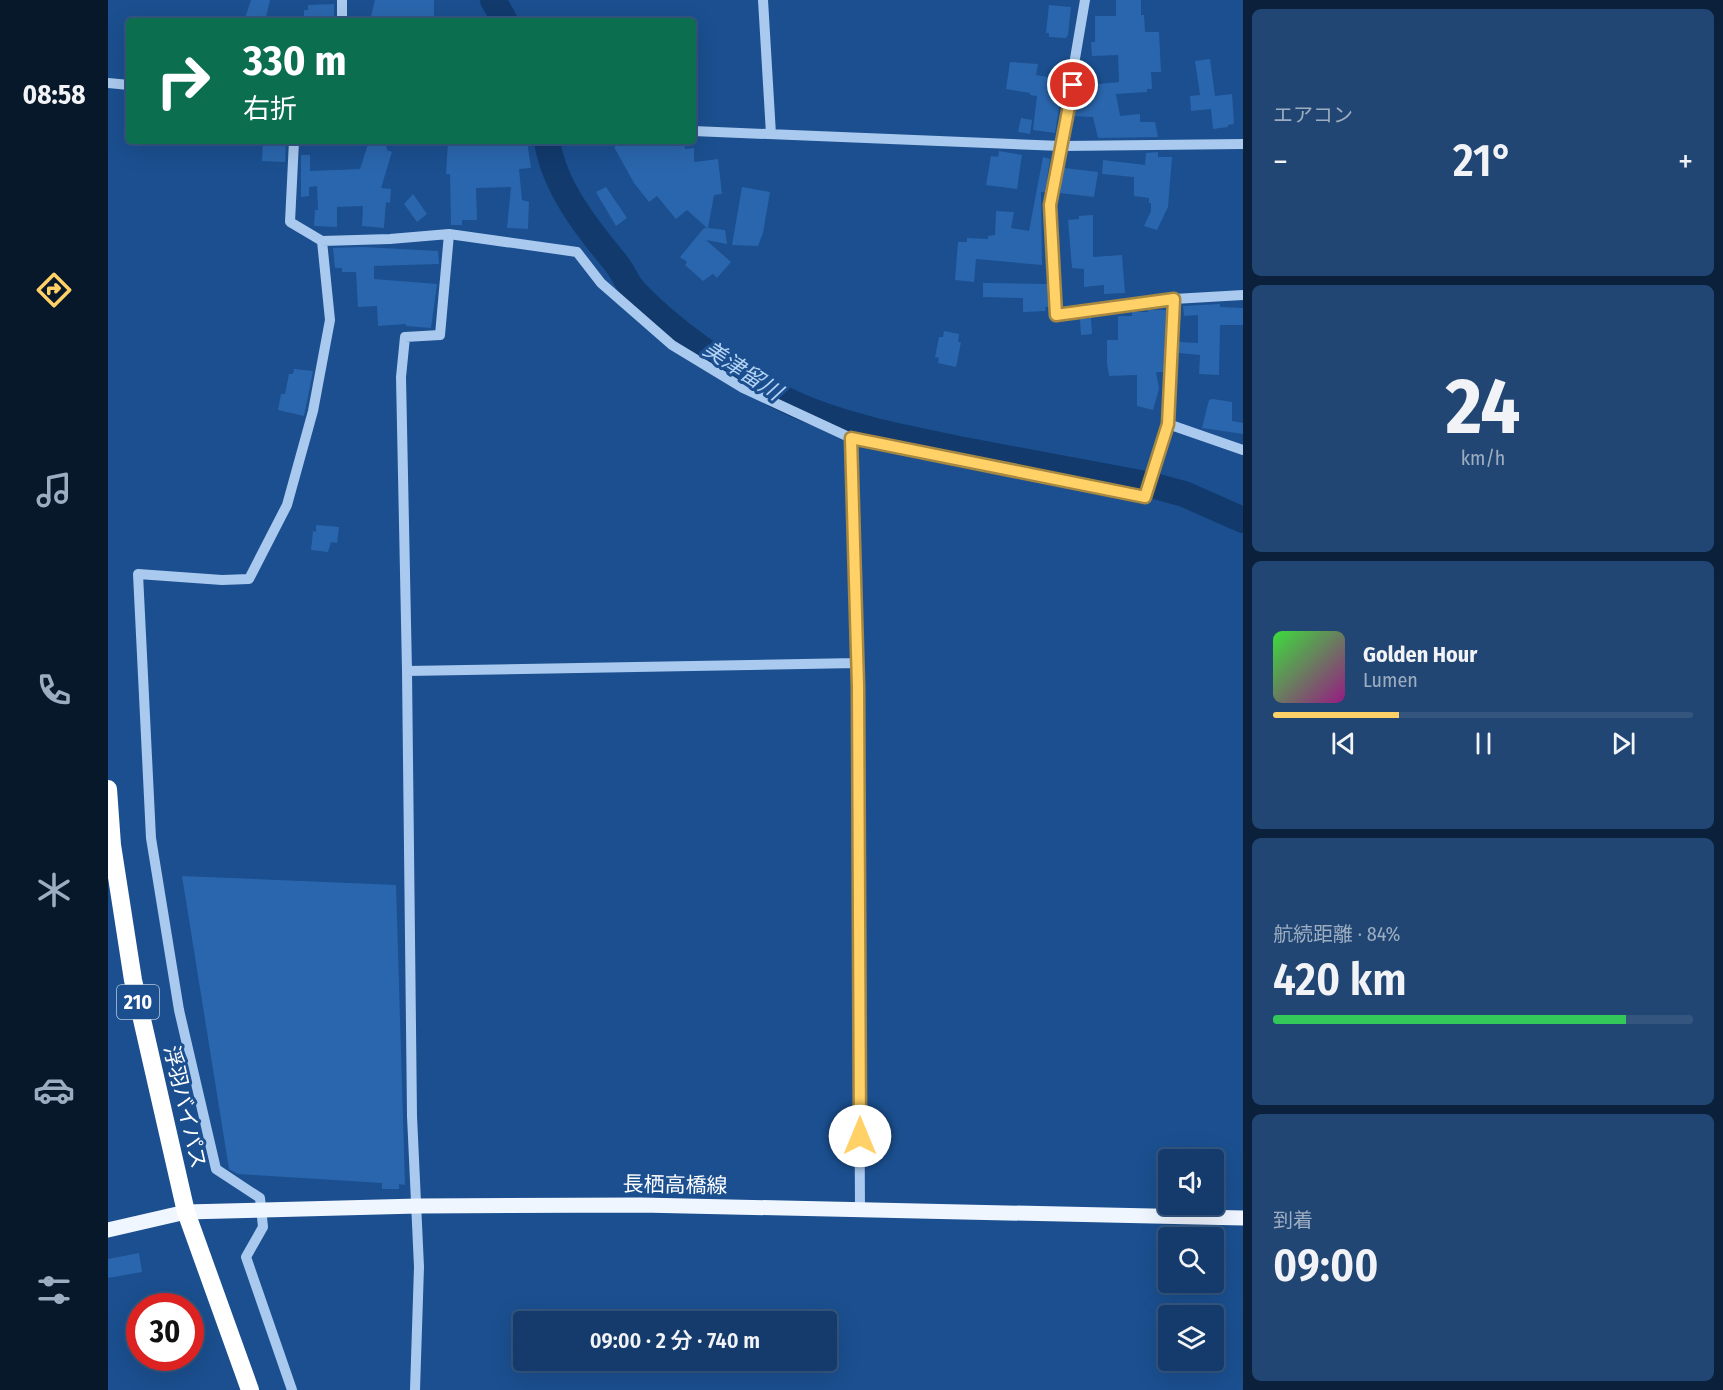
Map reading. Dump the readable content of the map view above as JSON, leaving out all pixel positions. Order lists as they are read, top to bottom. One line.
{"streets":{"highway":["210","浮羽バイパス"],"main road":["長栖高橋線"]},"crossings":[["浮羽バイパス","長栖高橋線"]],"water":["美津留川"],"page":{"tabs":"08:58","tile":["エアコン",["24","km/h"],["航続距離 · 84%","420 km"],["到着","09:00"]],"turn":["330 m","右折"],"heat":["−","21°","+"],"song":["Golden Hour","Lumen"],"limit":"30","trip":"09:00 · 2 分 · 740 m"}}
